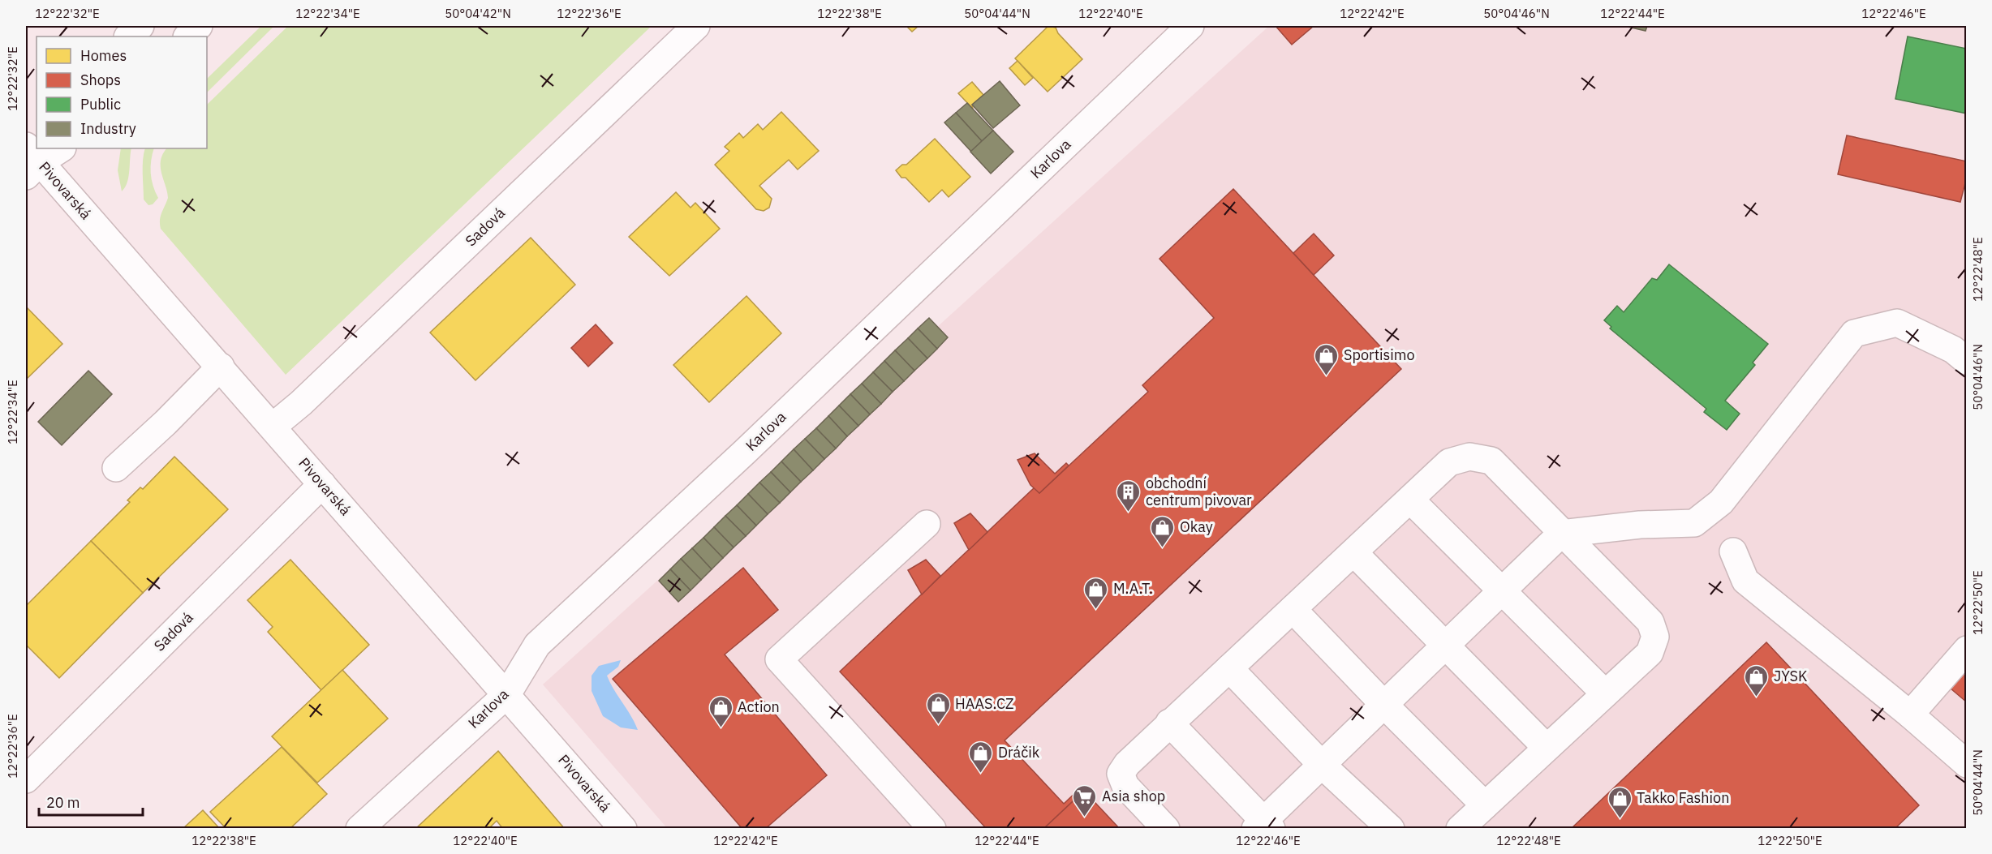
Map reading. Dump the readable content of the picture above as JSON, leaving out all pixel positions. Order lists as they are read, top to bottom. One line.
{"streets":{"street":["Karlova","Pivovarská","Sadová"]},"crossings":[["Karlova","Pivovarská"],["Pivovarská","Sadová"]],"places":{"shop":["Sportisimo","Okay","M.A.T.","JYSK","HAAS.CZ","Action","Dráčik","Takko Fashion"],"building":["obchodní centrum pivovar"],"supermarket":["Asia shop"]},"legend":["Homes","Shops","Public","Industry"],"scale_bar":"20 m","coordinates":["12°22'32\"E","12°22'34\"E","50°04'42\"N","12°22'36\"E","12°22'38\"E","50°04'44\"N","12°22'40\"E","12°22'42\"E","50°04'46\"N","12°22'44\"E","12°22'46\"E","12°22'48\"E","12°22'50\"E"]}
